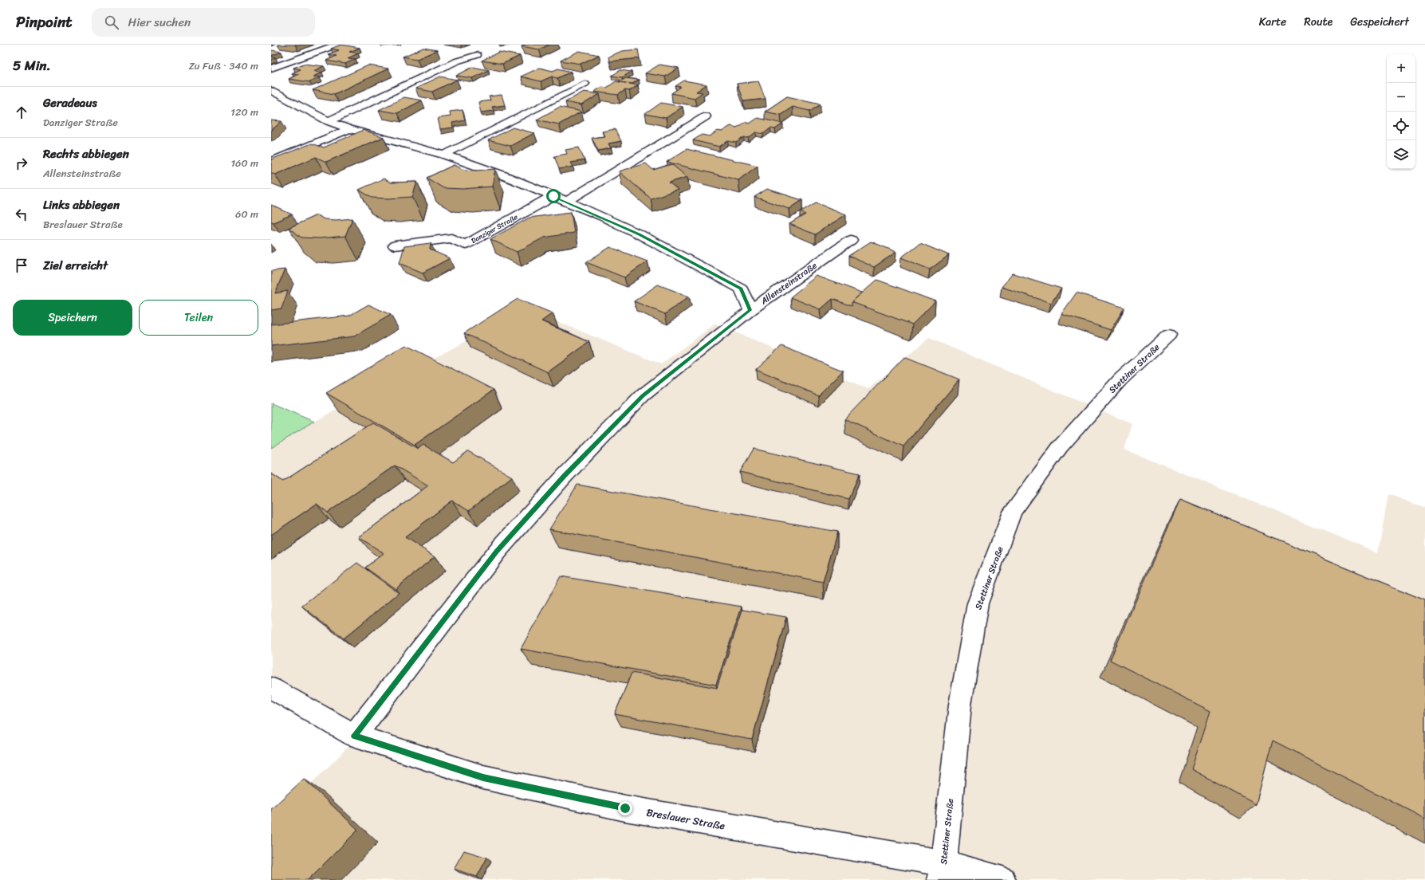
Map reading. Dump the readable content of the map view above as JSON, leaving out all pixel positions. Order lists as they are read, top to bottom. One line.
{"streets":{"street":["Danziger Straße","Allensteinstraße","Stettiner Straße","Breslauer Straße"]},"crossings":[["Allensteinstraße","Breslauer Straße"],["Stettiner Straße","Breslauer Straße"]],"page":{"header":"Pinpoint","search":"Hier suchen","nav":["Karte","Route","Gespeichert"],"heading":["5 Min.","Zu Fuß · 340 m"],"map_buttons":["+","−"],"list":[["Geradeaus","Danziger Straße","120 m"],["Rechts abbiegen","Allensteinstraße","160 m"],["Links abbiegen","Breslauer Straße","60 m"],"Ziel erreicht"],"buttons":["Speichern","Teilen"]}}
